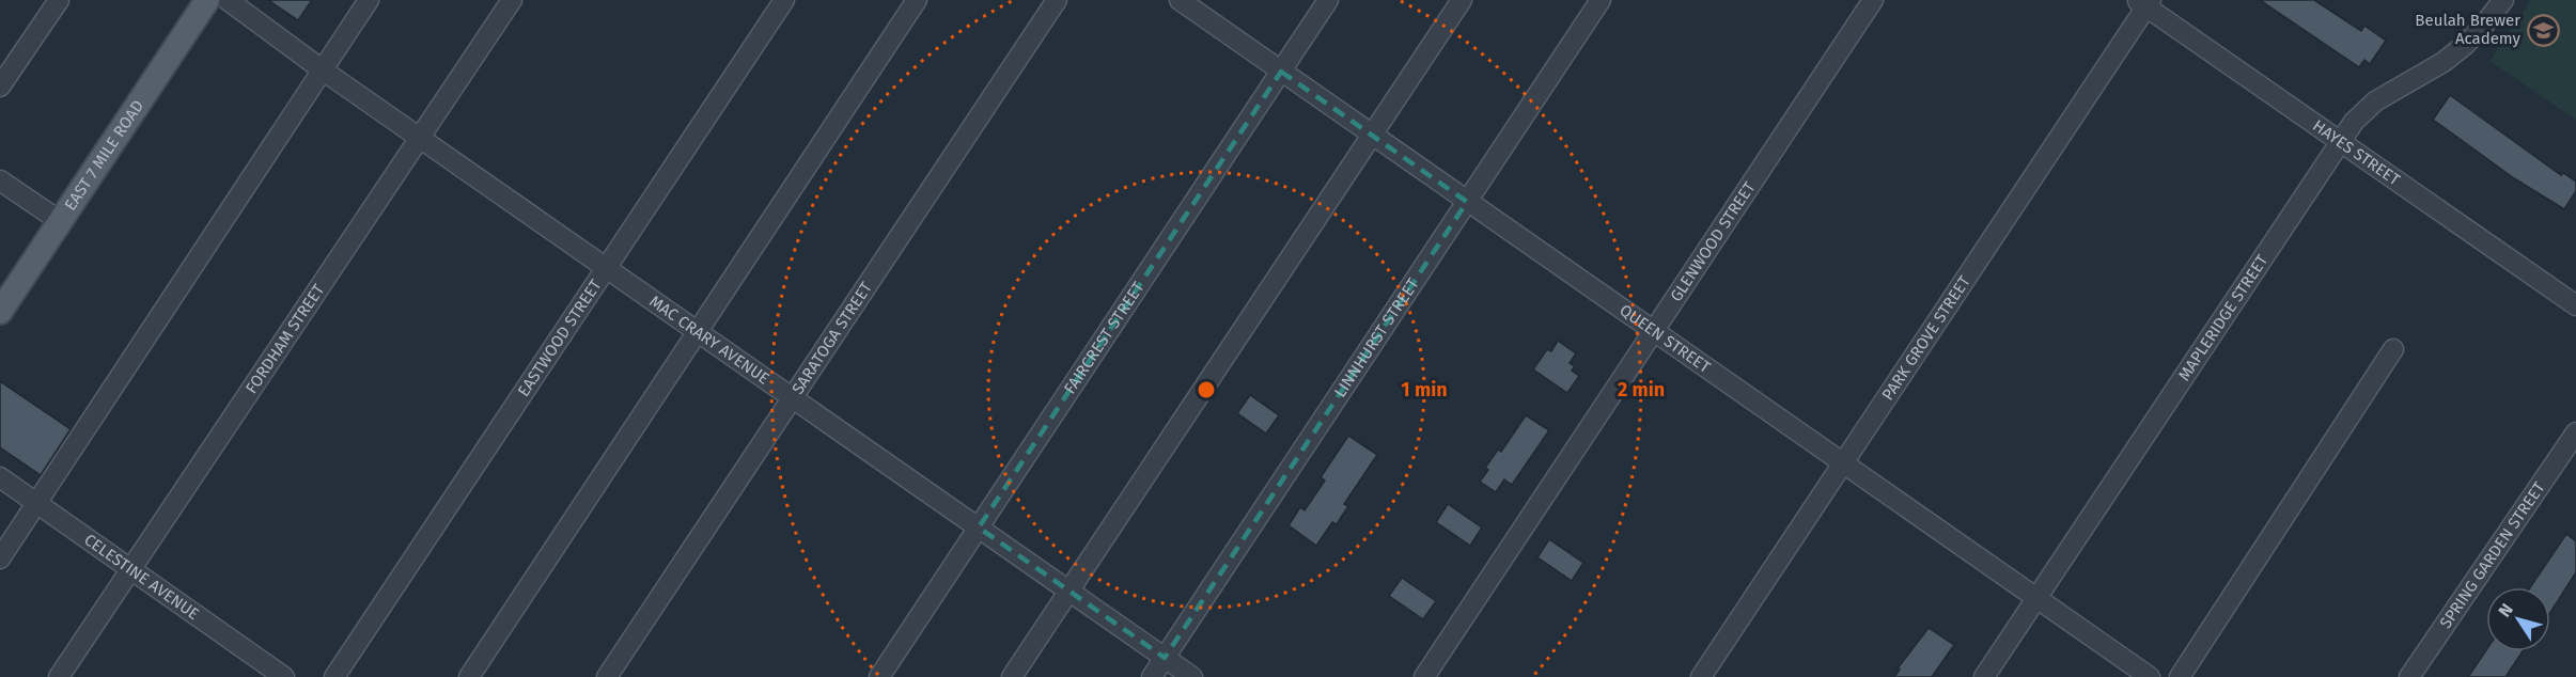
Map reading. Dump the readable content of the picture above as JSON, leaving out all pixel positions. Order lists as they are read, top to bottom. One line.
{"streets":{"main road":["EAST 7 MILE ROAD"],"street":["HAYES STREET","GLENWOOD STREET","MAPLERIDGE STREET","FORDHAM STREET","EASTWOOD STREET","MAC CRARY AVENUE","SARATOGA STREET","FAIRCREST STREET","LINNHURST STREET","QUEEN STREET","PARK GROVE STREET","SPRING GARDEN STREET","CELESTINE AVENUE"]},"crossings":[["HAYES STREET","MAPLERIDGE STREET"],["HAYES STREET","PARK GROVE STREET"],["GLENWOOD STREET","QUEEN STREET"],["MAPLERIDGE STREET","QUEEN STREET"],["FORDHAM STREET","MAC CRARY AVENUE"],["FORDHAM STREET","CELESTINE AVENUE"],["EASTWOOD STREET","MAC CRARY AVENUE"],["MAC CRARY AVENUE","SARATOGA STREET"],["MAC CRARY AVENUE","FAIRCREST STREET"],["MAC CRARY AVENUE","LINNHURST STREET"],["FAIRCREST STREET","QUEEN STREET"],["LINNHURST STREET","QUEEN STREET"],["QUEEN STREET","PARK GROVE STREET"]],"places":{"school or university":["Beulah Brewer Academy"]},"north":"top left","rings":["1 min","2 min"]}
